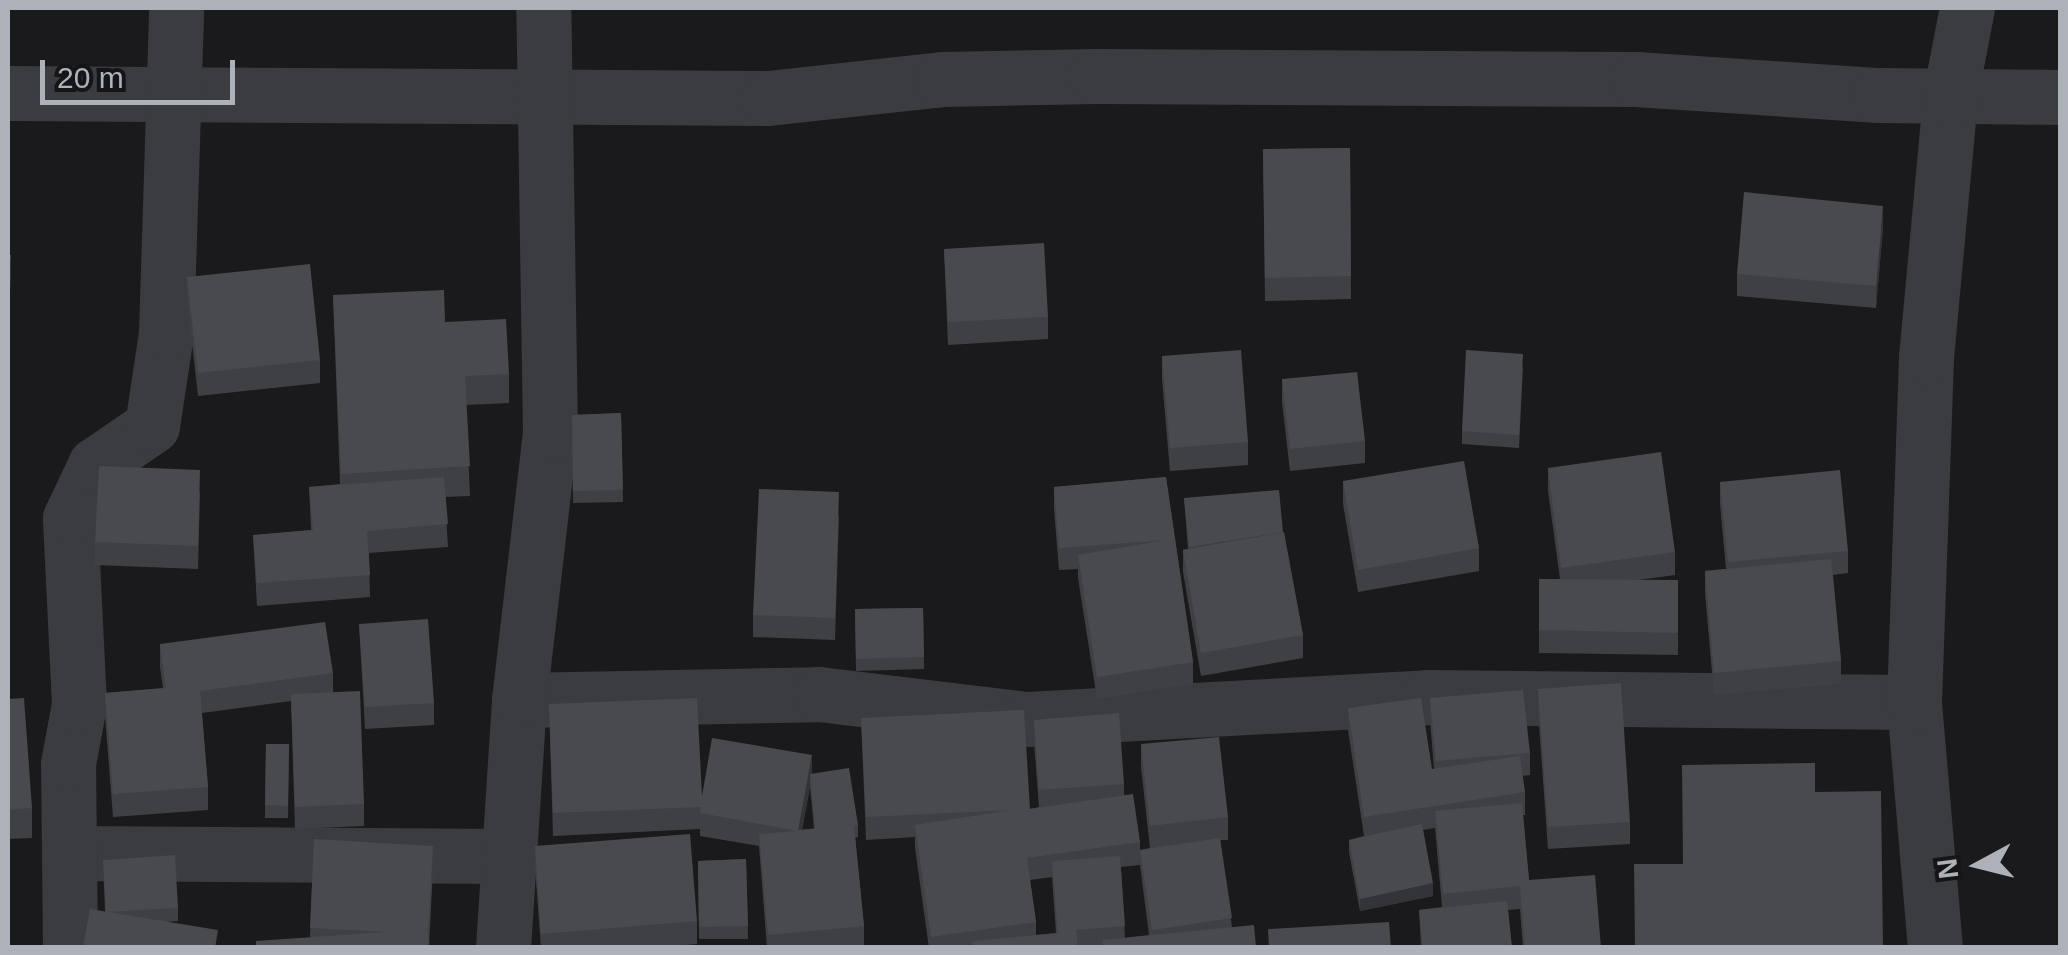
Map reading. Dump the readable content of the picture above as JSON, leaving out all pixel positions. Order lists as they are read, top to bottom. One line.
{"scale_bar":"20 m","north":"left"}
